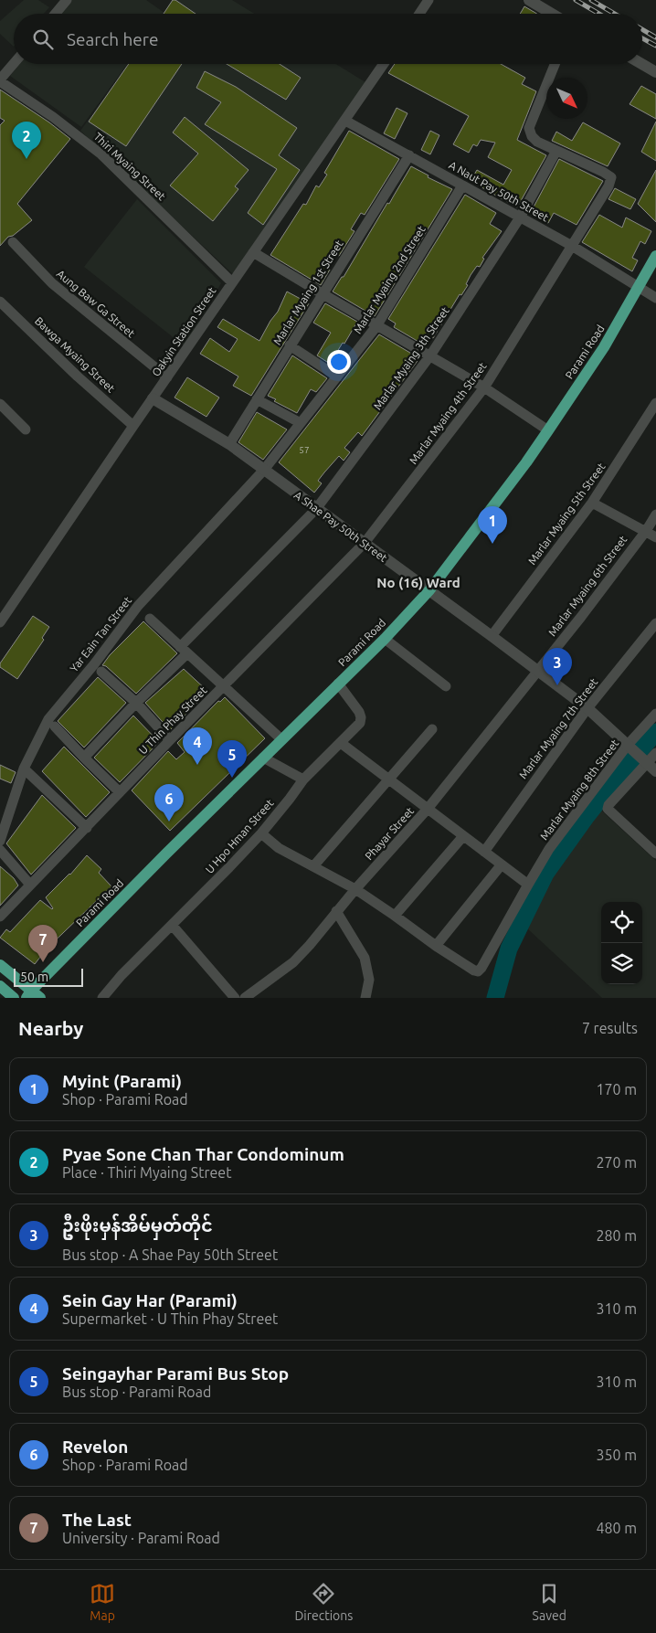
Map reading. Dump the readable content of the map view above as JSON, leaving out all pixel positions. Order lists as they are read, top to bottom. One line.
{"streets":{"main road":["Parami Road"],"street":["Thiri Myaing Street","A Naut Pay 50th Street","Marlar Myaing 2nd Street","Marlar Myaing 1st Street","Aung Baw Ga Street","Oakyin Station Street","Bawga Myaing Street","Marlar Myaing 3th Street","Marlar Myaing 4th Street","Marlar Myaing 5th Street","A Shae Pay 50th Street","Marlar Myaing 6th Street","Yar Eain Tan Street","U Thin Phay Street","Marlar Myaing 7th Street","Marlar Myaing 8th Street","Phayar Street","U Hpo Hman Street"]},"crossings":[["Thiri Myaing Street","Oakyin Station Street"],["A Naut Pay 50th Street","Marlar Myaing 2nd Street"],["A Naut Pay 50th Street","Marlar Myaing 1st Street"],["A Naut Pay 50th Street","Oakyin Station Street"],["A Naut Pay 50th Street","Parami Road"],["A Naut Pay 50th Street","Marlar Myaing 3th Street"],["A Naut Pay 50th Street","Marlar Myaing 4th Street"],["Marlar Myaing 2nd Street","A Shae Pay 50th Street"],["Marlar Myaing 2nd Street","Yar Eain Tan Street"],["Marlar Myaing 1st Street","A Shae Pay 50th Street"],["Aung Baw Ga Street","Oakyin Station Street"],["Oakyin Station Street","Bawga Myaing Street"],["Oakyin Station Street","A Shae Pay 50th Street"],["Parami Road","A Shae Pay 50th Street"],["Parami Road","U Hpo Hman Street"],["Marlar Myaing 3th Street","Marlar Myaing 4th Street"],["Marlar Myaing 3th Street","A Shae Pay 50th Street"],["Marlar Myaing 4th Street","A Shae Pay 50th Street"],["Marlar Myaing 4th Street","U Thin Phay Street"],["Marlar Myaing 5th Street","A Shae Pay 50th Street"],["A Shae Pay 50th Street","Marlar Myaing 6th Street"],["A Shae Pay 50th Street","Yar Eain Tan Street"],["A Shae Pay 50th Street","U Thin Phay Street"],["A Shae Pay 50th Street","Marlar Myaing 7th Street"],["A Shae Pay 50th Street","Marlar Myaing 8th Street"],["A Shae Pay 50th Street","Phayar Street"],["Marlar Myaing 6th Street","Phayar Street"]],"districts":["No (16) Ward"],"house_numbers":["57"],"scale_bar":"50 m","north":"bottom right","page":{"search":"Search here","pins":["2","1","3","4","5","6","7"],"scale":"50 m","heading":["Nearby","7 results"],"list":[{"mark":"1","name":"Myint (Parami)","note":"Shop · Parami Road","value":"170 m"},{"mark":"2","name":"Pyae Sone Chan Thar Condominum","note":"Place · Thiri Myaing Street","value":"270 m"},{"mark":"3","name":"ဦးဖိုးမှန်အိမ်မှတ်တိုင်","note":"Bus stop · A Shae Pay 50th Street","value":"280 m"},{"mark":"4","name":"Sein Gay Har (Parami)","note":"Supermarket · U Thin Phay Street","value":"310 m"},{"mark":"5","name":"Seingayhar Parami Bus Stop","note":"Bus stop · Parami Road","value":"310 m"},{"mark":"6","name":"Revelon","note":"Shop · Parami Road","value":"350 m"},{"mark":"7","name":"The Last","note":"University · Parami Road","value":"480 m"}],"nav":["Map","Directions","Saved"]}}
